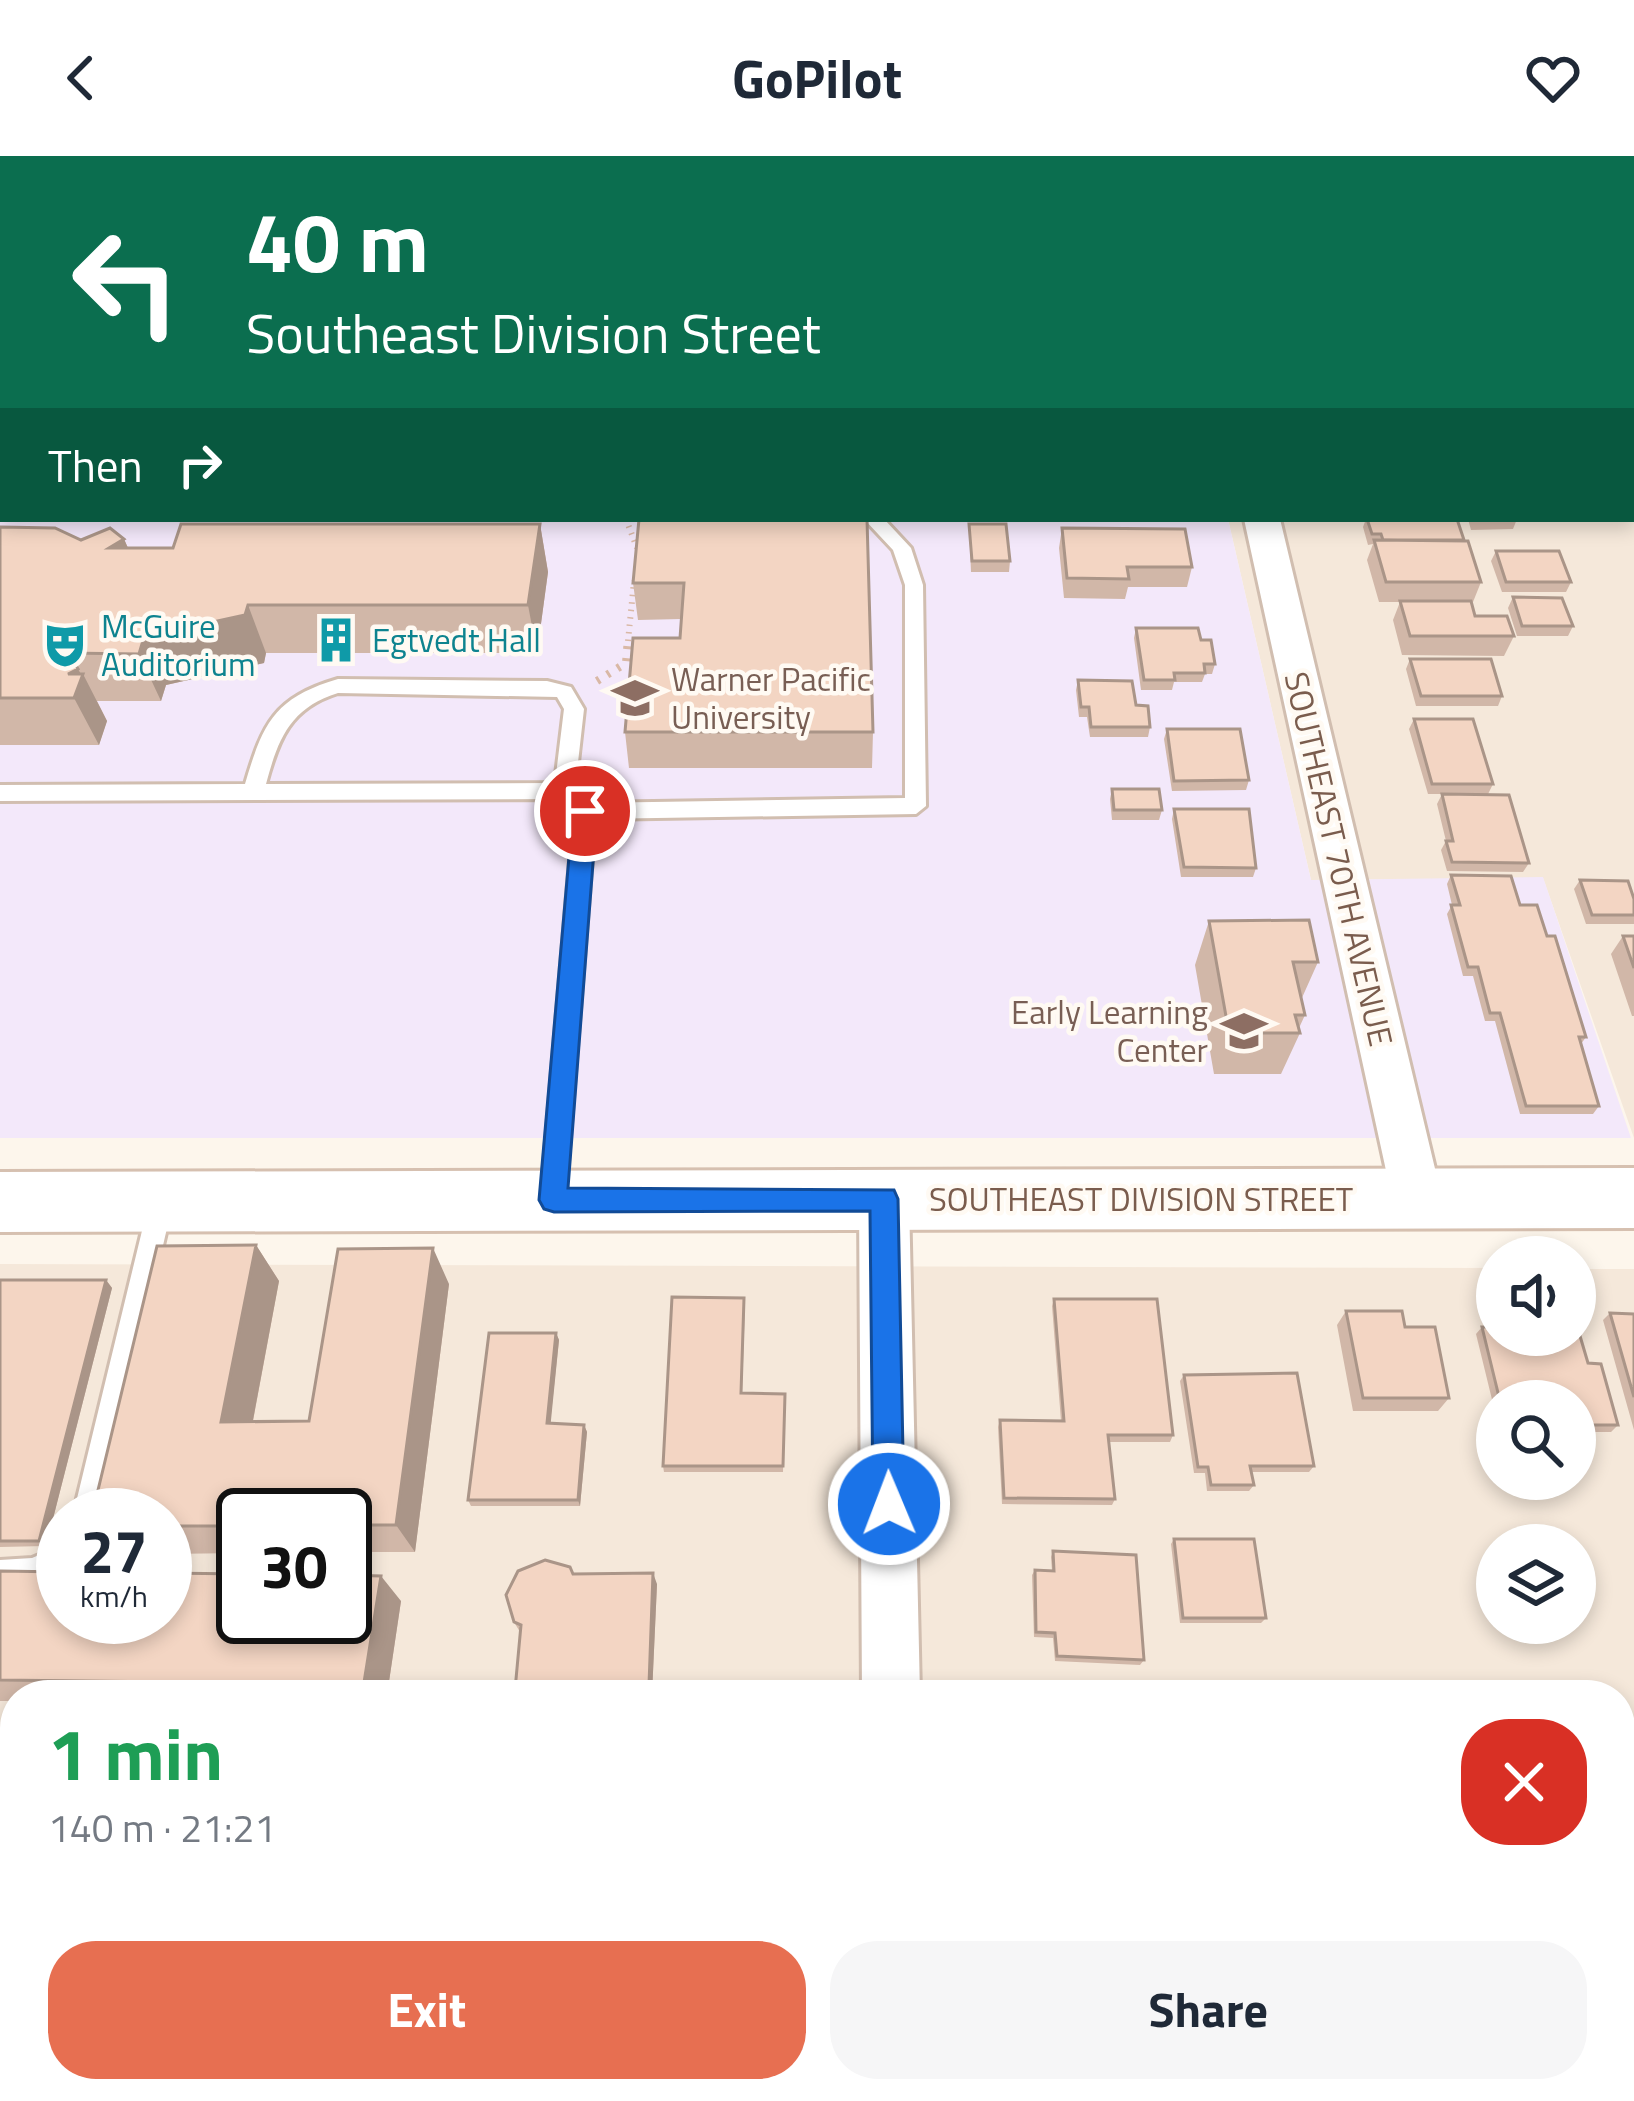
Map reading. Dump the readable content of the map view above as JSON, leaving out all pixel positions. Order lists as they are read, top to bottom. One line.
{"streets":{"main road":["SOUTHEAST DIVISION STREET"],"street":["SOUTHEAST 70TH AVENUE"]},"crossings":[["SOUTHEAST 70TH AVENUE","SOUTHEAST DIVISION STREET"]],"places":{"building":["Egtvedt Hall"],"theatre":["McGuire Auditorium"],"school or university":["Warner Pacific University","Early Learning Center"]},"page":{"header":"GoPilot","turn":["40 m","Southeast Division Street"],"then":"Then","speed":"27 km/h","limit":"30","heading":["1 min","140 m · 21:21"],"buttons":["Exit","Share"]}}
